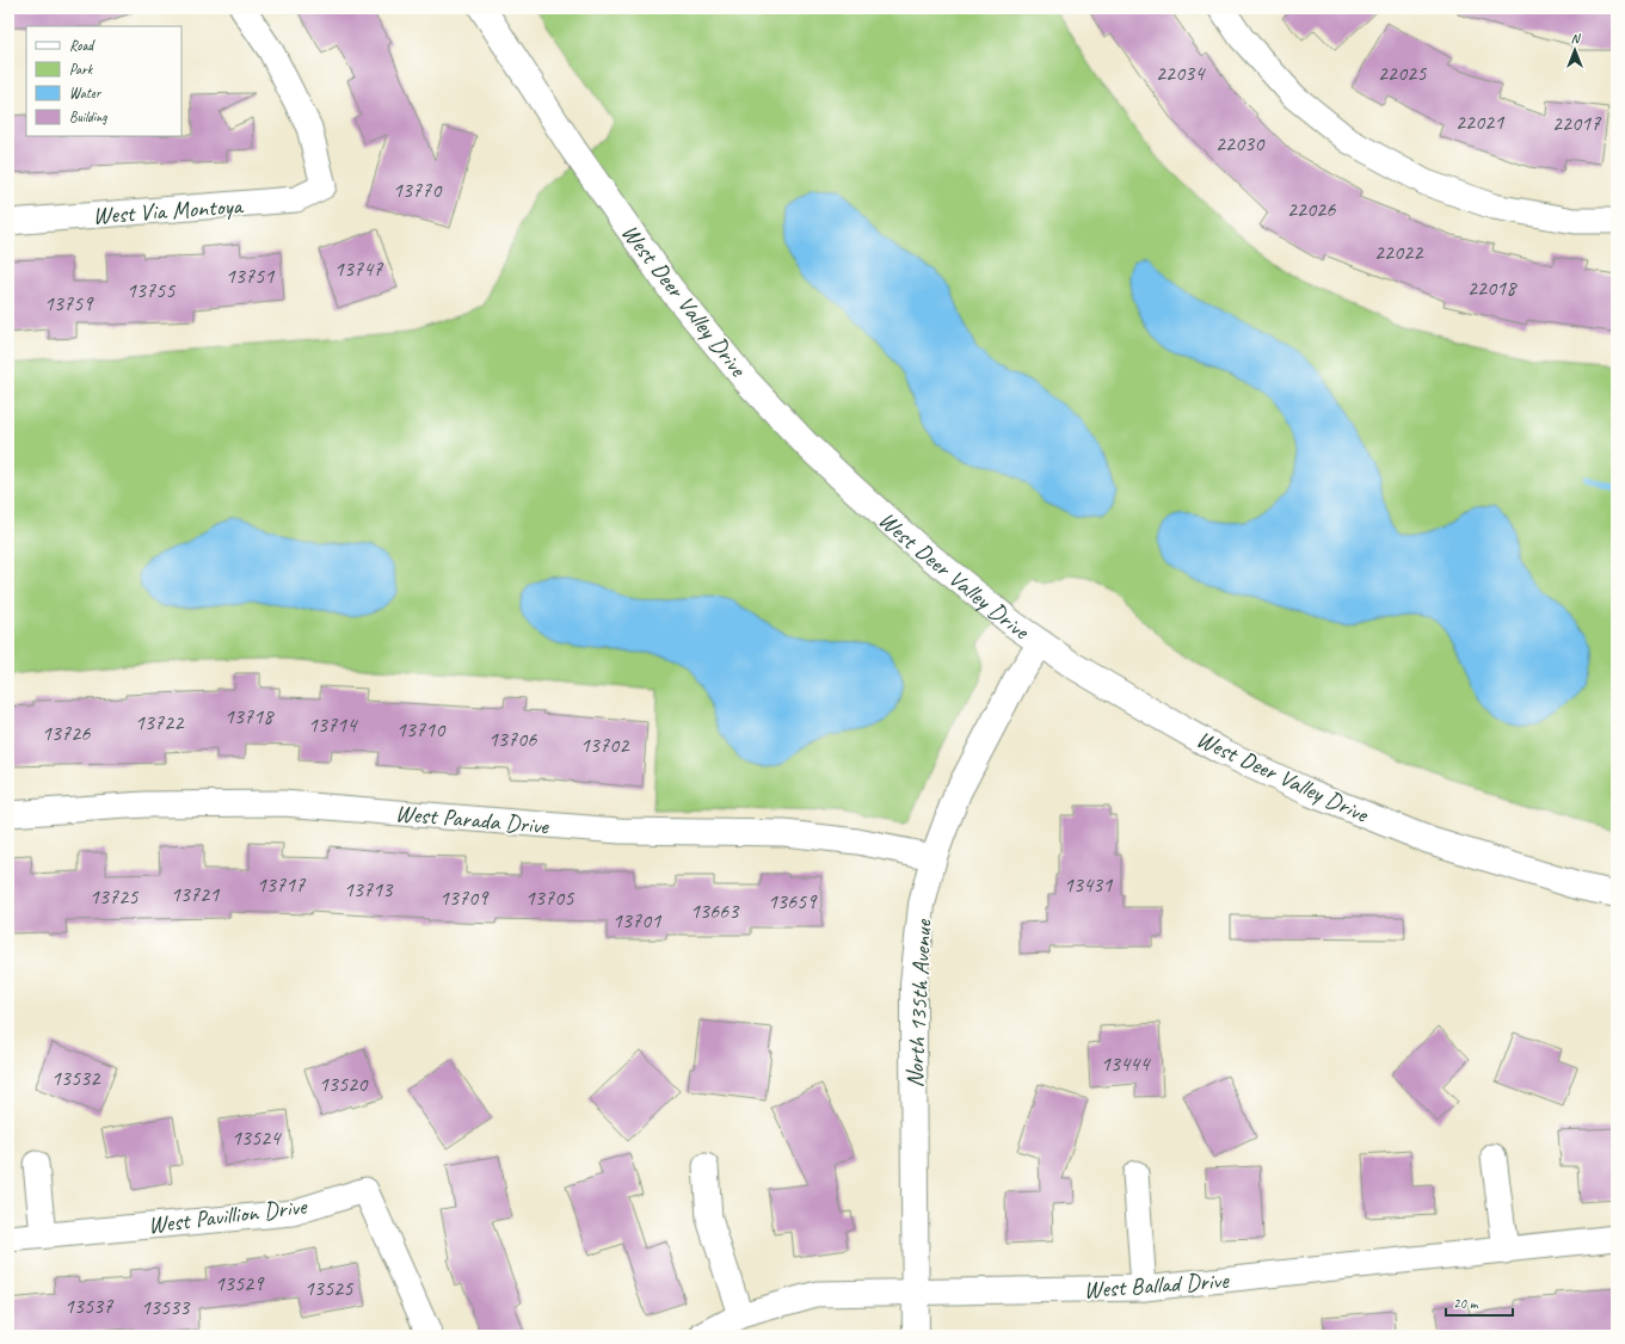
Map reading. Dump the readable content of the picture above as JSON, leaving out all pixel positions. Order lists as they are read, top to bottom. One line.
{"streets":{"street":["West Via Montoya","West Deer Valley Drive","West Parada Drive","North 135th Avenue","West Pavillion Drive","West Ballad Drive"]},"crossings":[["West Deer Valley Drive","North 135th Avenue"],["West Parada Drive","North 135th Avenue"],["North 135th Avenue","West Ballad Drive"]],"house_numbers":["22034","22025","22021","22017","22030","13770","22026","22022","13747","13751","22018","13755","13759","13718","13722","13714","13710","13726","13706","13702","13717","13431","13713","13721","13725","13709","13705","13659","13663","13701","13444","13532","13520","13524","13529","13525","13537","13533"],"legend":["Road","Park","Water","Building"],"scale_bar":"20 m","north":"top"}
